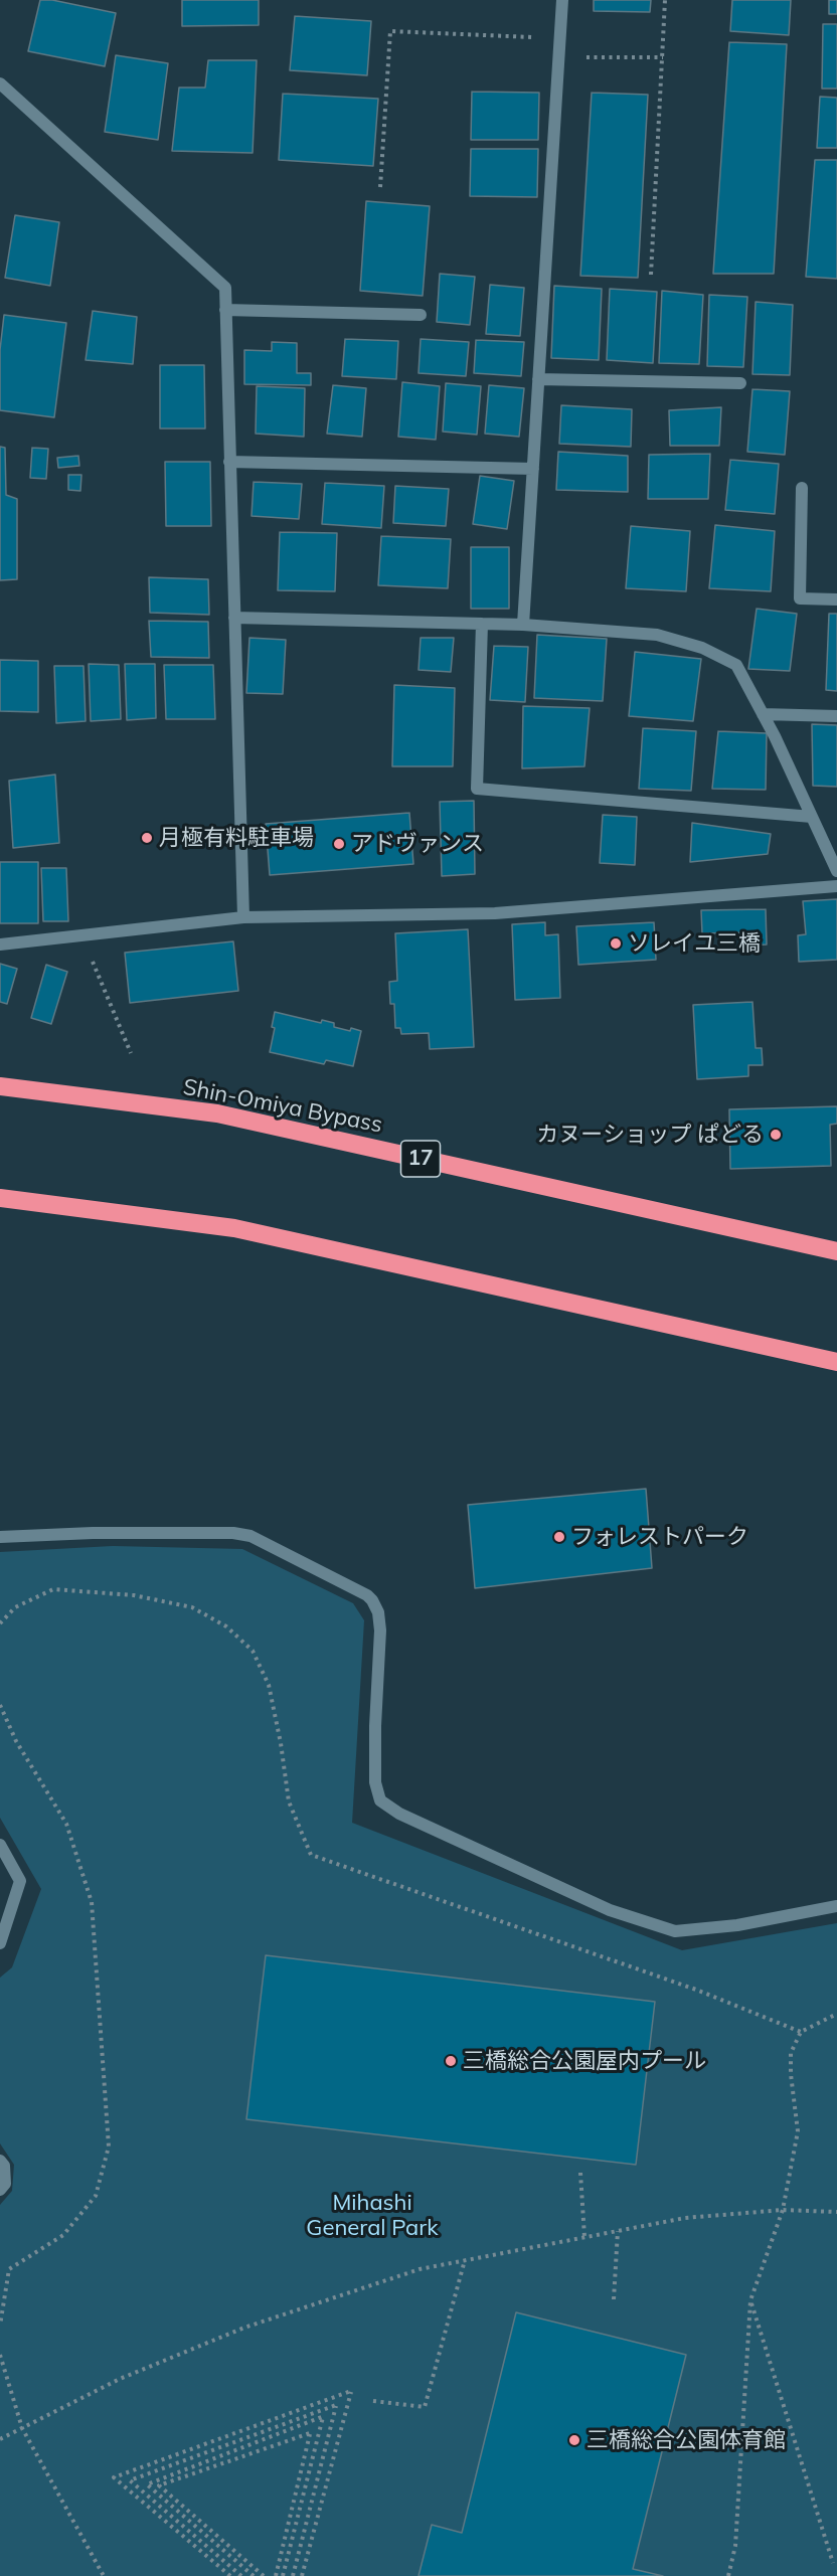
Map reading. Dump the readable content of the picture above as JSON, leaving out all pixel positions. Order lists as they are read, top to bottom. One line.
{"streets":{"highway":["Shin-Omiya Bypass","17"]},"parks":["Mihashi General Park"],"places":["月極有料駐車場","アドヴァンス","ソレイユ三橋","カヌーショップ ぱどる","フォレストパーク","三橋総合公園屋内プール","三橋総合公園体育館"]}
